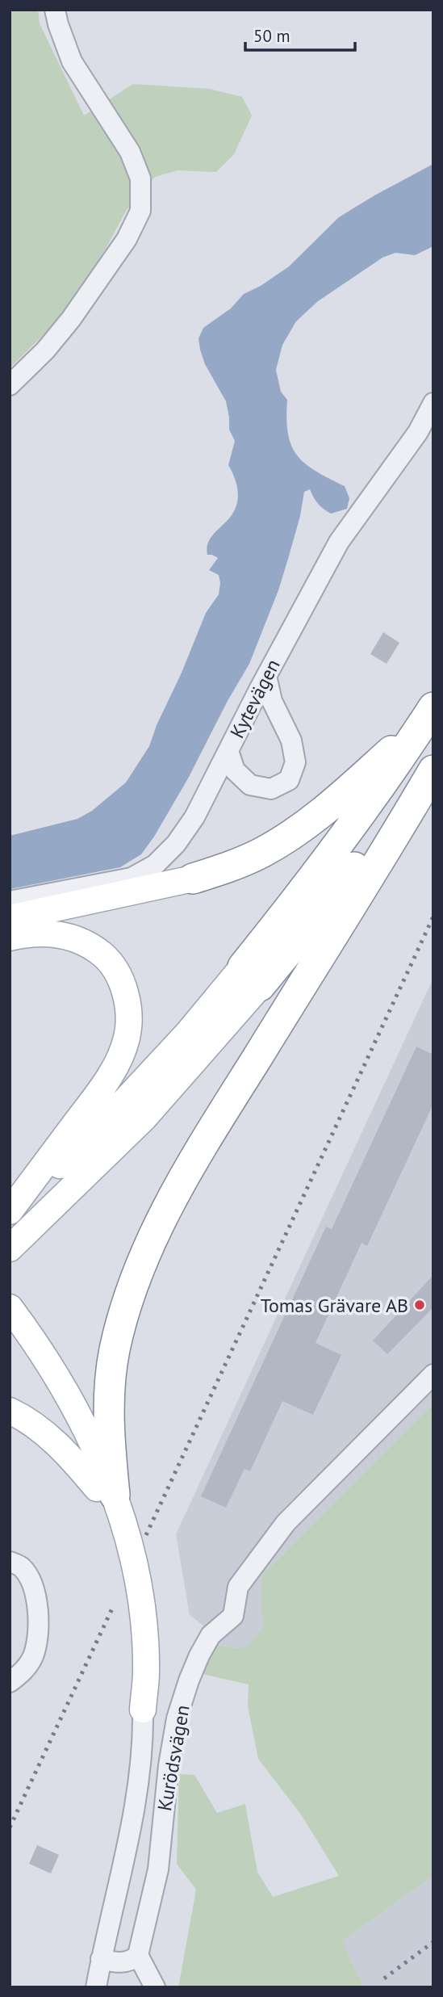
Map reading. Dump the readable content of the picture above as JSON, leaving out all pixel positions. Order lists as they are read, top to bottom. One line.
{"streets":{"street":["Kytevägen","Kurödsvägen"]},"places":["Tomas Grävare AB"],"scale_bar":"50 m"}
